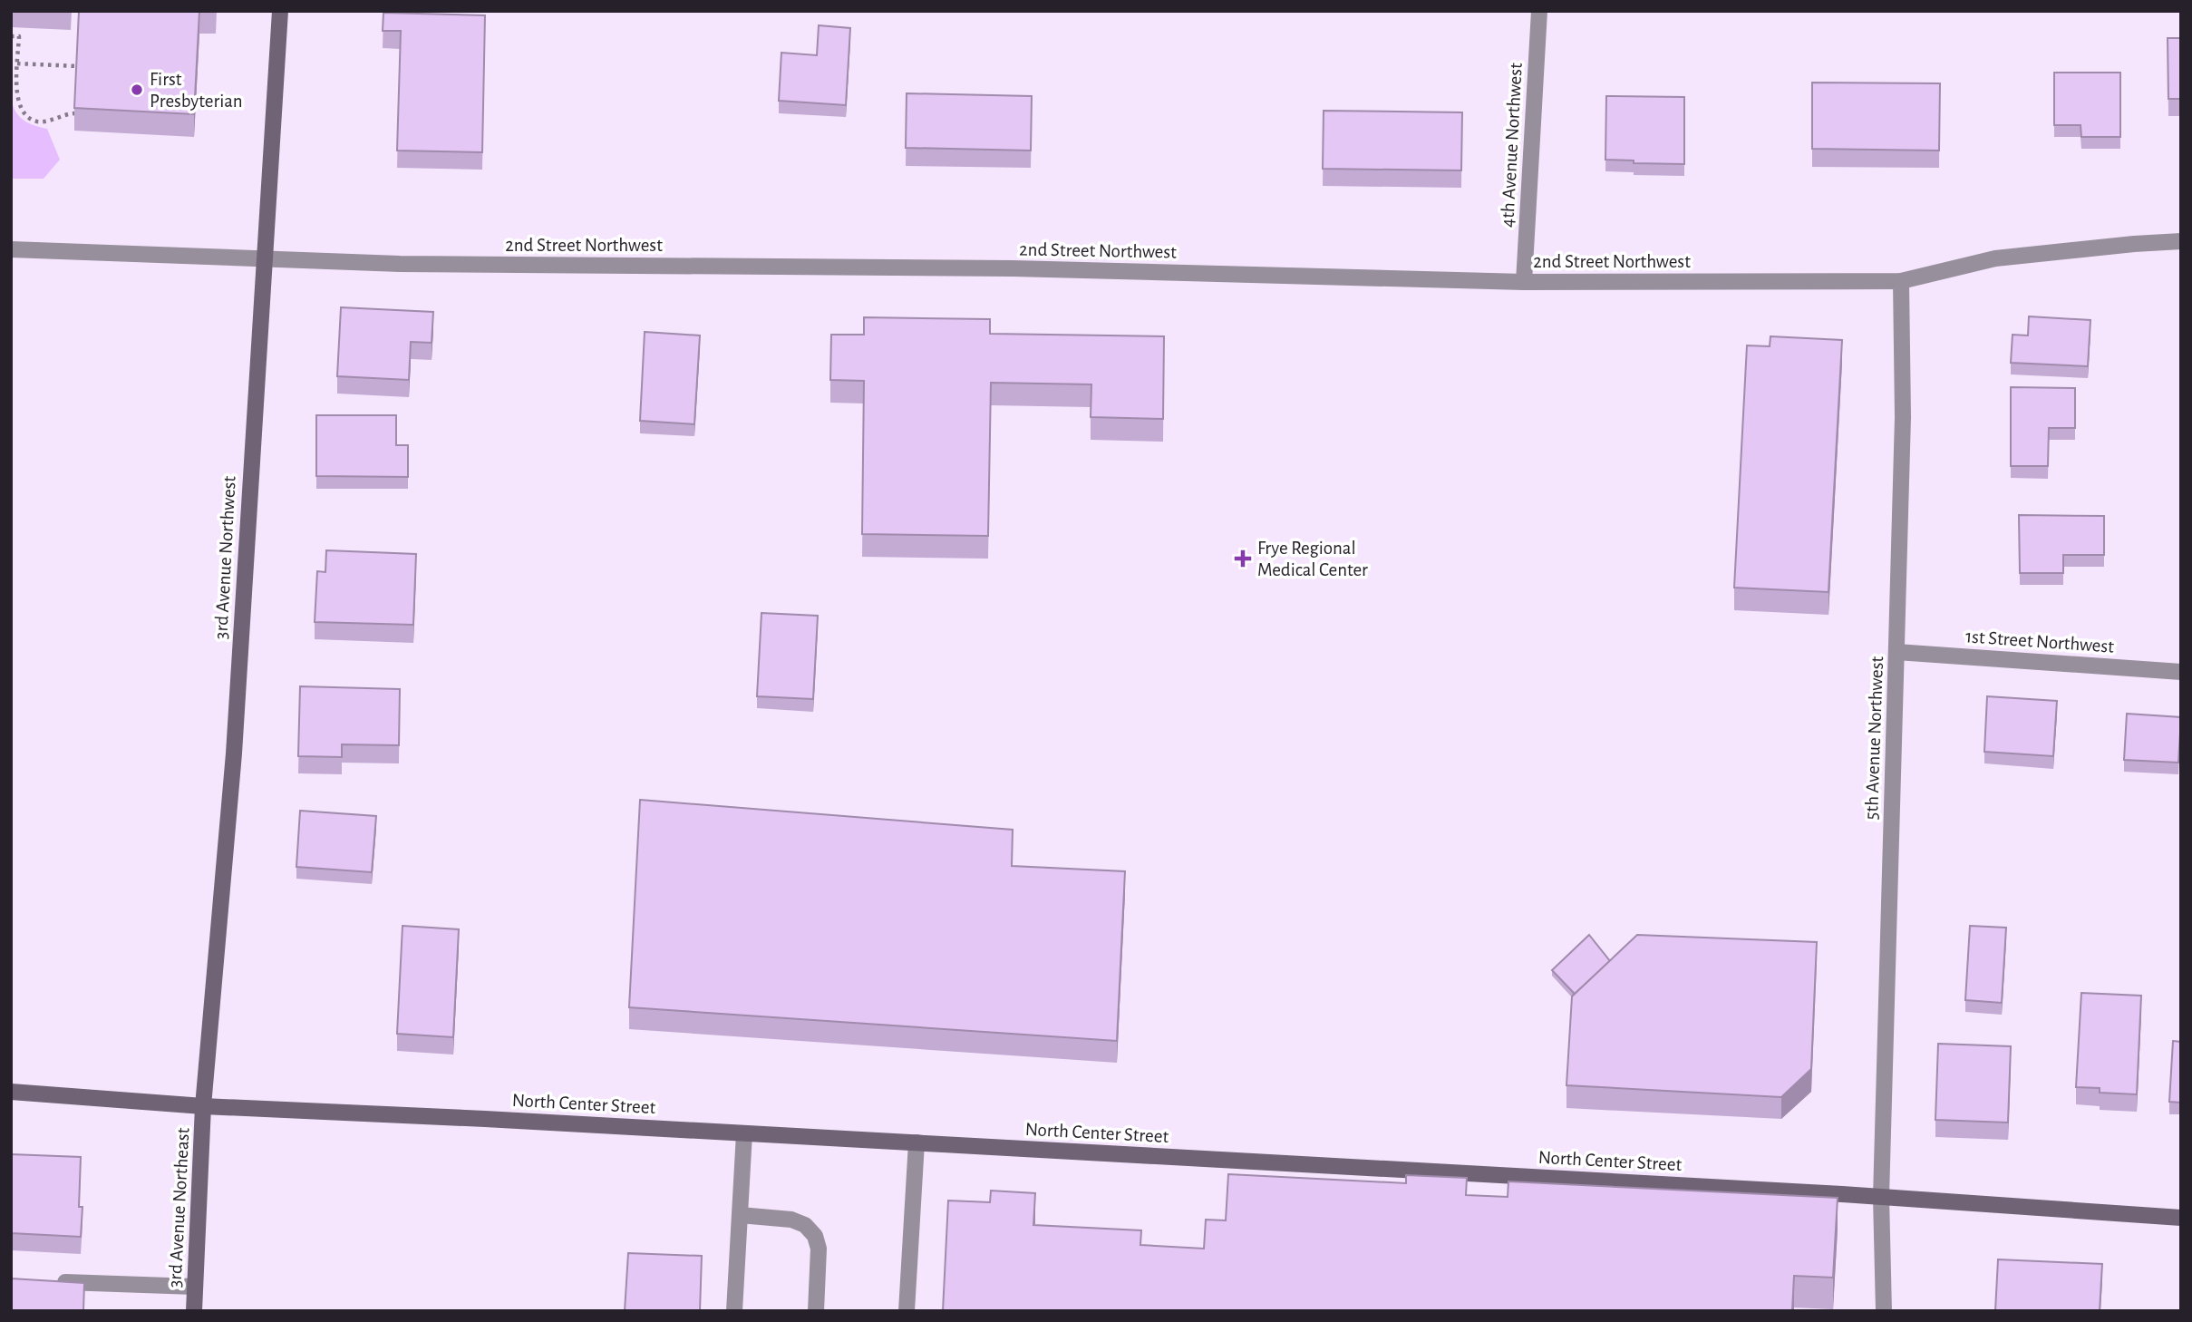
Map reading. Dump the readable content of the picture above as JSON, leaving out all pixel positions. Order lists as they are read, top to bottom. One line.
{"streets":{"street":["4th Avenue Northwest","2nd Street Northwest","3rd Avenue Northwest","1st Street Northwest","5th Avenue Northwest","North Center Street","3rd Avenue Northeast"]},"crossings":[["4th Avenue Northwest","2nd Street Northwest"],["2nd Street Northwest","3rd Avenue Northwest"],["2nd Street Northwest","5th Avenue Northwest"],["3rd Avenue Northwest","North Center Street"],["3rd Avenue Northwest","3rd Avenue Northeast"],["1st Street Northwest","5th Avenue Northwest"],["5th Avenue Northwest","North Center Street"],["North Center Street","3rd Avenue Northeast"]],"places":{"other":["First Presbyterian"],"health":["Frye Regional Medical Center"]}}
